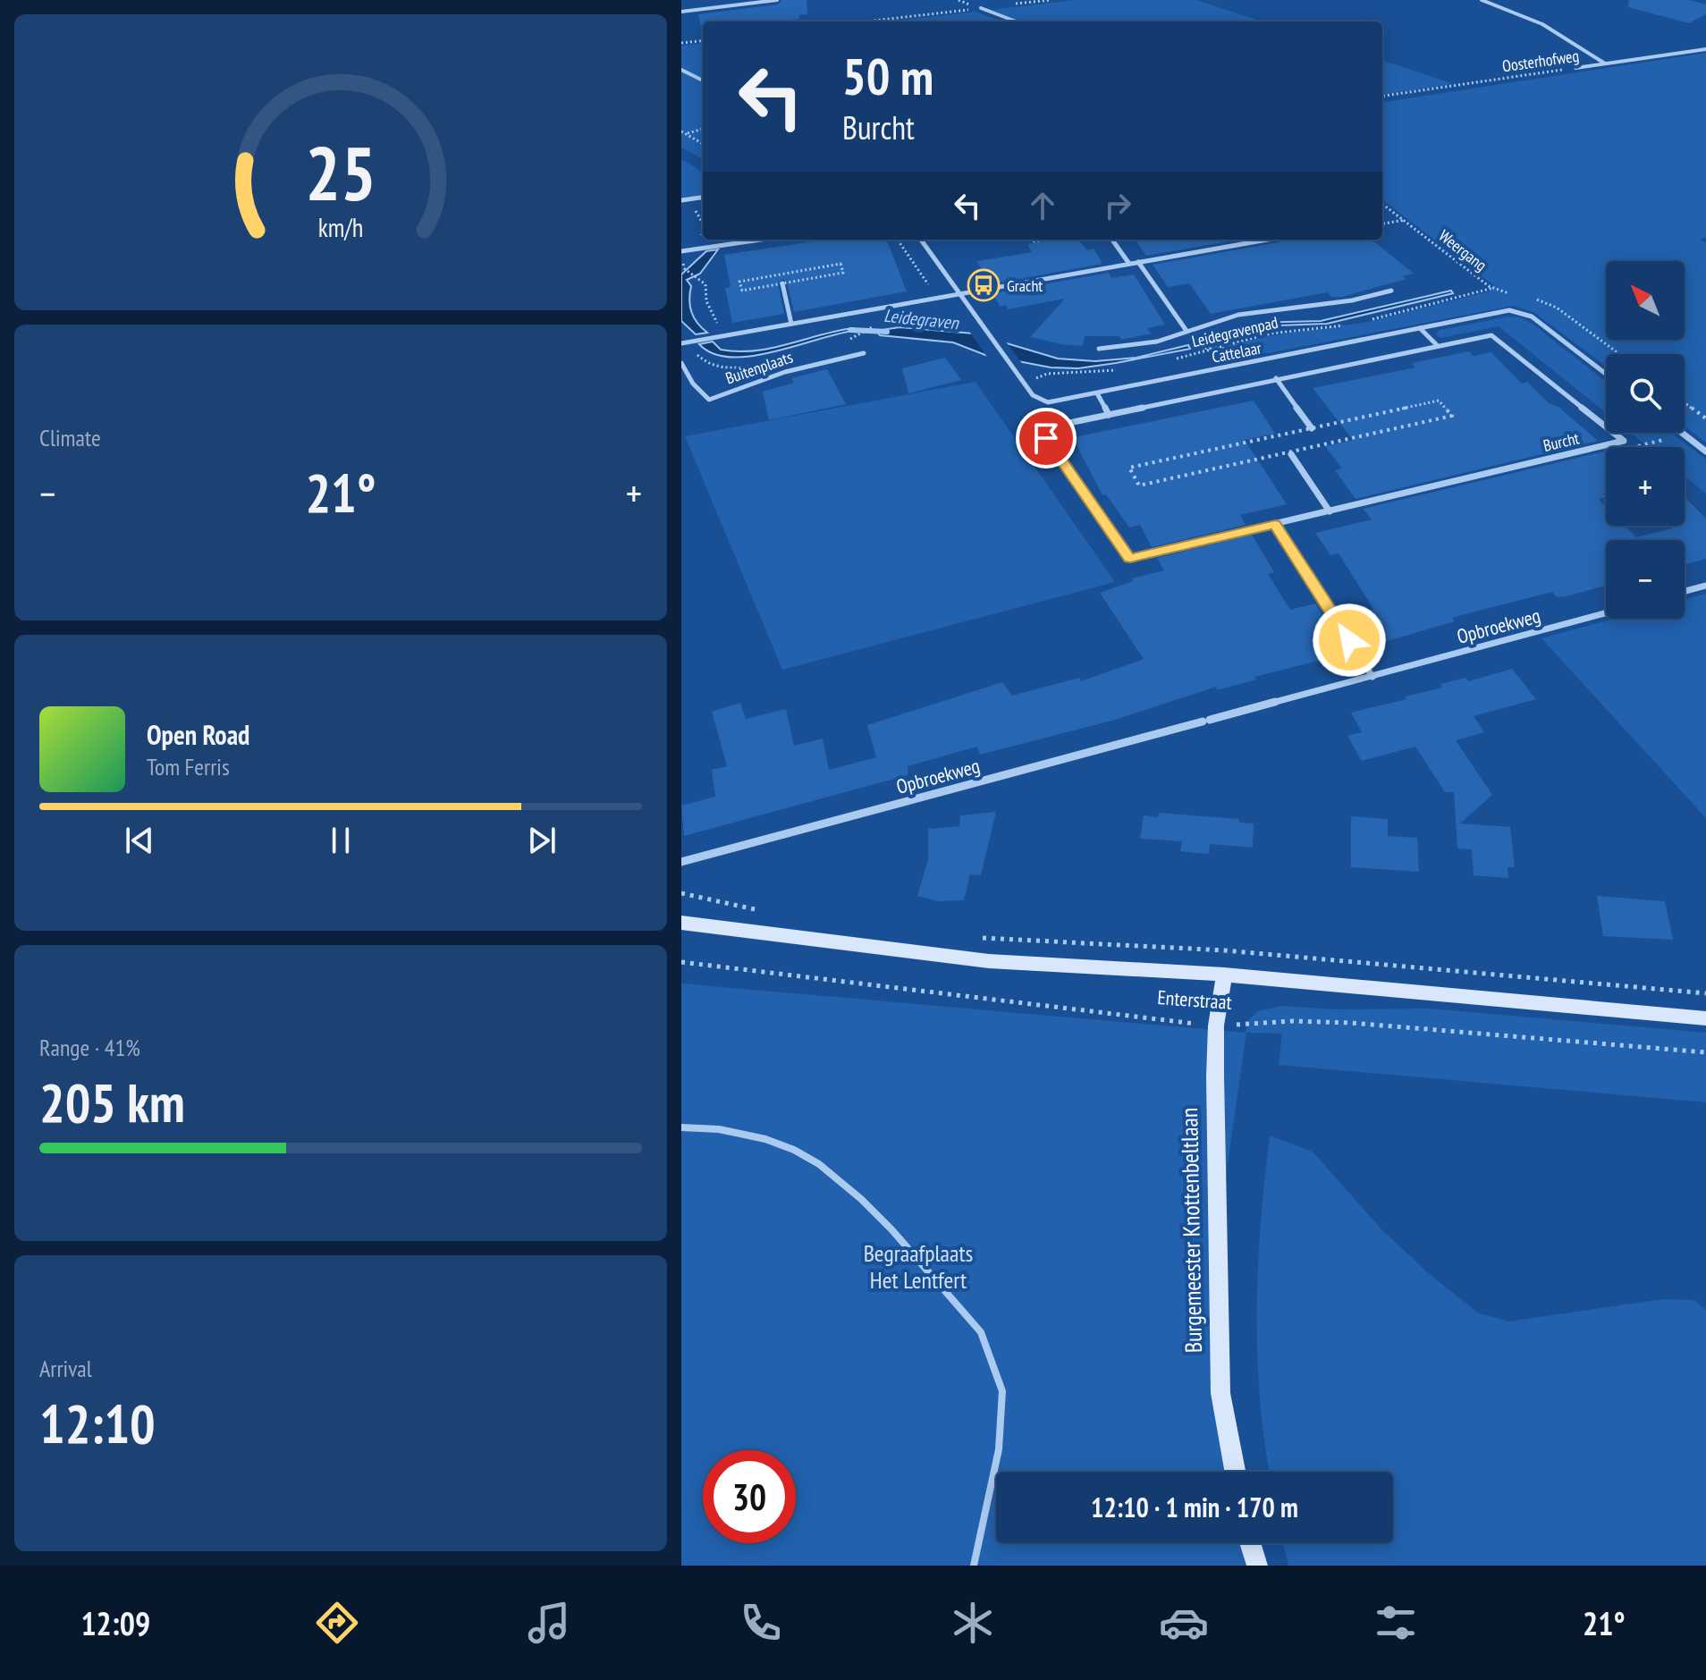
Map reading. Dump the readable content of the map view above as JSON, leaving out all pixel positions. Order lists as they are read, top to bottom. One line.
{"streets":{"main road":["Enterstraat","Burgemeester Knottenbeltlaan"],"street":["Oosterhofweg","Cattelaar","Buitenplaats","Burcht","Opbroekweg"],"path":["Weergang","Leidegravenpad"]},"crossings":[["Cattelaar","Buitenplaats"],["Enterstraat","Burgemeester Knottenbeltlaan"]],"water":["Leidegraven"],"parks":["Begraafplaats Het Lentfert"],"places":{"bus stop":["Gracht"]},"north":"top left","page":{"turn":["50 m","Burcht"],"map_buttons":["+","−"],"tile":["Climate",["Range · 41%","205 km"],["Arrival","12:10"]],"heat":["−","21°","+"],"song":["Open Road","Tom Ferris"],"limit":"30","trip":"12:10 · 1 min · 170 m","tabs":["12:09","21°"],"gauge":["25","km/h"]}}
